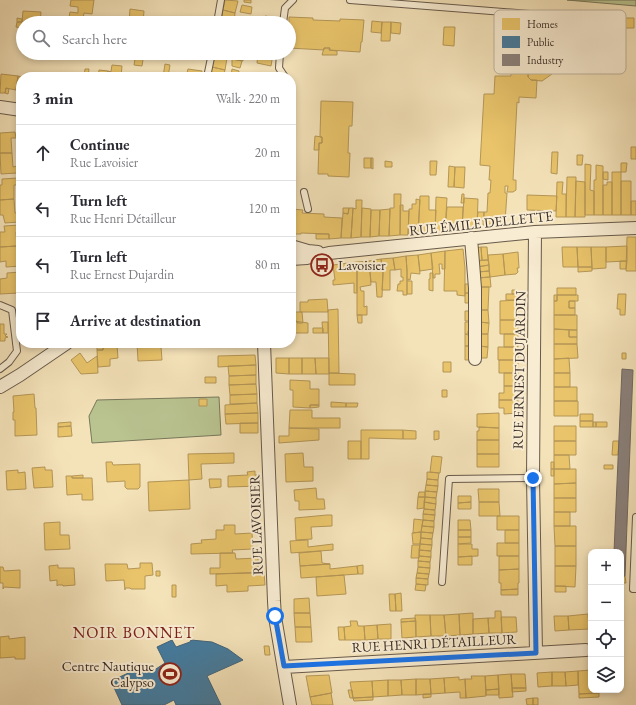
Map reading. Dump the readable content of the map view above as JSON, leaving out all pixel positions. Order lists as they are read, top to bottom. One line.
{"streets":{"street":["RUE ÉMILE DELLETTE","RUE ERNEST DUJARDIN","RUE LAVOISIER","RUE HENRI DÉTAILLEUR"]},"crossings":[["RUE ÉMILE DELLETTE","RUE ERNEST DUJARDIN"],["RUE ERNEST DUJARDIN","RUE HENRI DÉTAILLEUR"],["RUE LAVOISIER","RUE HENRI DÉTAILLEUR"]],"districts":["NOIR BONNET"],"places":{"bus stop":["Lavoisier"],"sports":["Centre Nautique Calypso"]},"legend":["Homes","Public","Industry"],"page":{"search":"Search here","heading":["3 min","Walk · 220 m"],"list":[["Continue","Rue Lavoisier","20 m"],["Turn left","Rue Henri Détailleur","120 m"],["Turn left","Rue Ernest Dujardin","80 m"],"Arrive at destination"],"map_buttons":["+","−"]}}
